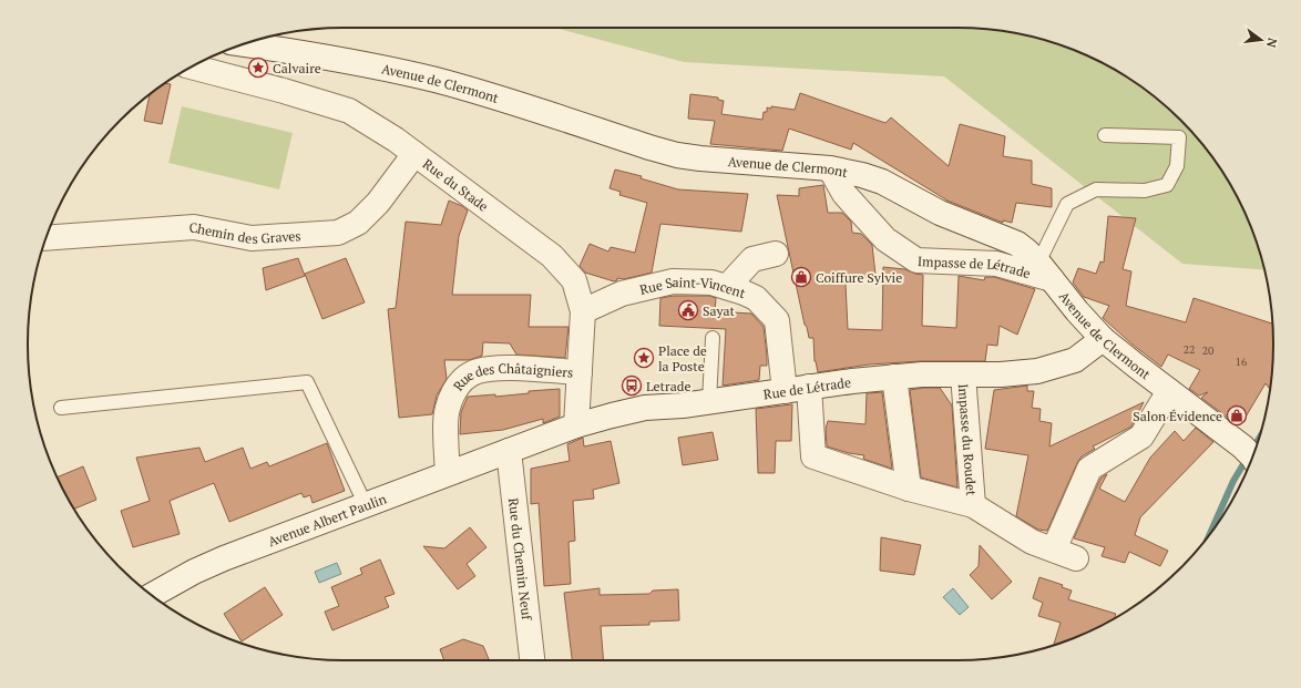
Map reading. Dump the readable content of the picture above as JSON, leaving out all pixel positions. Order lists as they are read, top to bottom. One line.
{"streets":{"street":["Avenue de Clermont","Rue du Stade","Chemin des Graves","Impasse de Létrade","Rue Saint-Vincent","Rue des Châtaigniers","Rue de Létrade","Impasse du Roudet","Avenue Albert Paulin","Rue du Chemin Neuf"]},"crossings":[["Avenue de Clermont","Impasse de Létrade"],["Avenue de Clermont","Rue de Létrade"],["Rue du Stade","Chemin des Graves"],["Rue du Stade","Rue Saint-Vincent"],["Rue du Stade","Rue des Châtaigniers"],["Rue du Stade","Rue de Létrade"],["Rue Saint-Vincent","Rue de Létrade"],["Rue des Châtaigniers","Avenue Albert Paulin"],["Rue de Létrade","Impasse du Roudet"],["Rue de Létrade","Avenue Albert Paulin"],["Rue de Létrade","Rue du Chemin Neuf"],["Avenue Albert Paulin","Rue du Chemin Neuf"]],"places":{"place":["Calvaire","Place de la Poste"],"shop":["Coiffure Sylvie","Salon Évidence"],"public building":["Sayat"],"bus stop":["Letrade"]},"house_numbers":["22","20","16"],"north":"right"}
